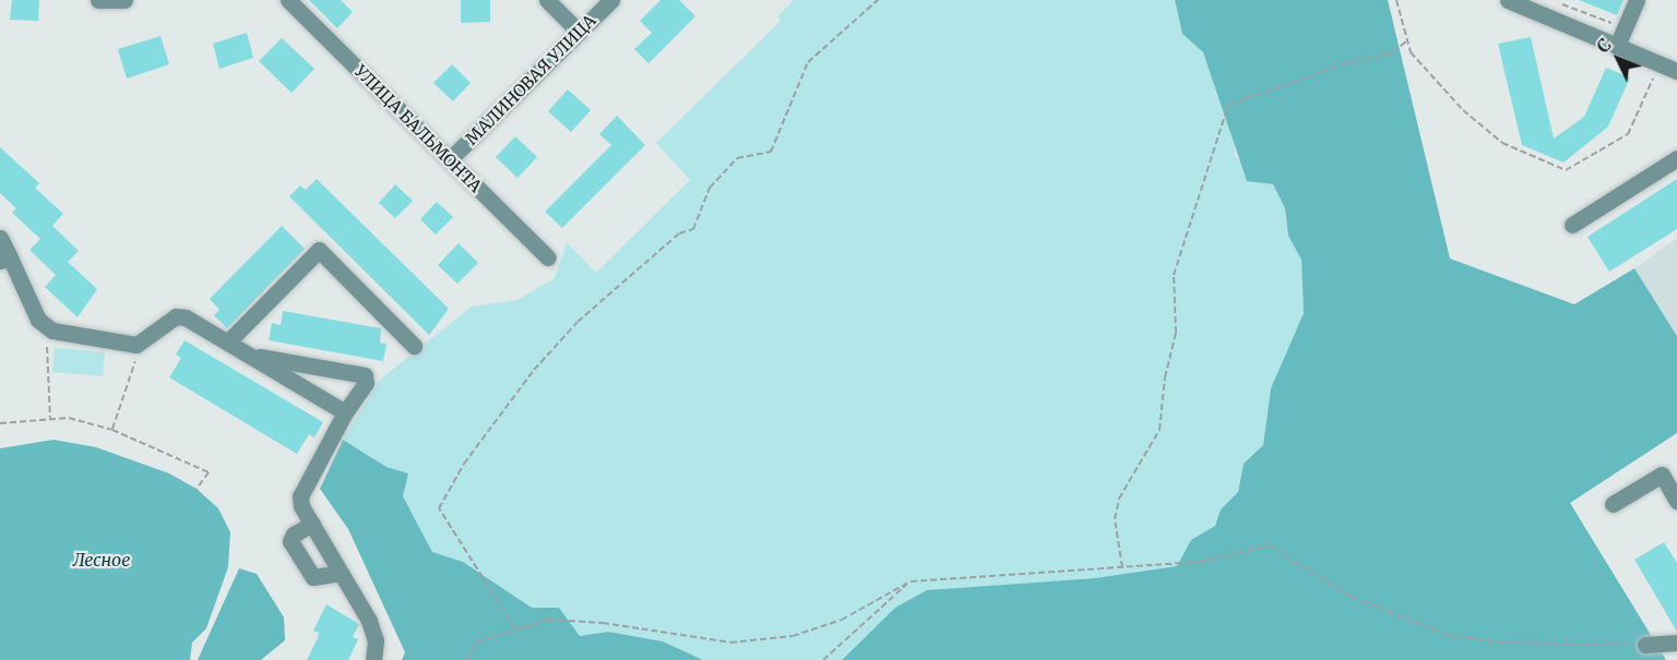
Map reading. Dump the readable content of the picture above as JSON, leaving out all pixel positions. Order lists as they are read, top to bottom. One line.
{"streets":{"street":["МАЛИНОВАЯ УЛИЦА","УЛИЦА БАЛЬМОНТА"]},"crossings":[["МАЛИНОВАЯ УЛИЦА","УЛИЦА БАЛЬМОНТА"]],"water":["Лесное"],"north":"top left"}
